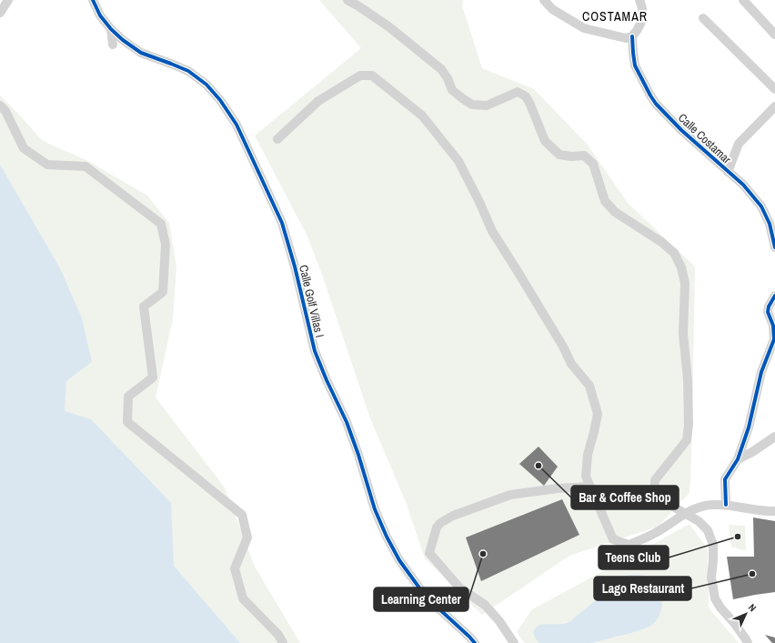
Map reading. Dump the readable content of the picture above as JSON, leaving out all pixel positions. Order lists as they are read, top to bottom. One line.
{"streets":{"street":["Calle Costamar","Calle Golf Villas I"]},"districts":["COSTAMAR"],"places":["Bar & Coffee Shop","Teens Club","Learning Center","Lago Restaurant"],"north":"top right"}
